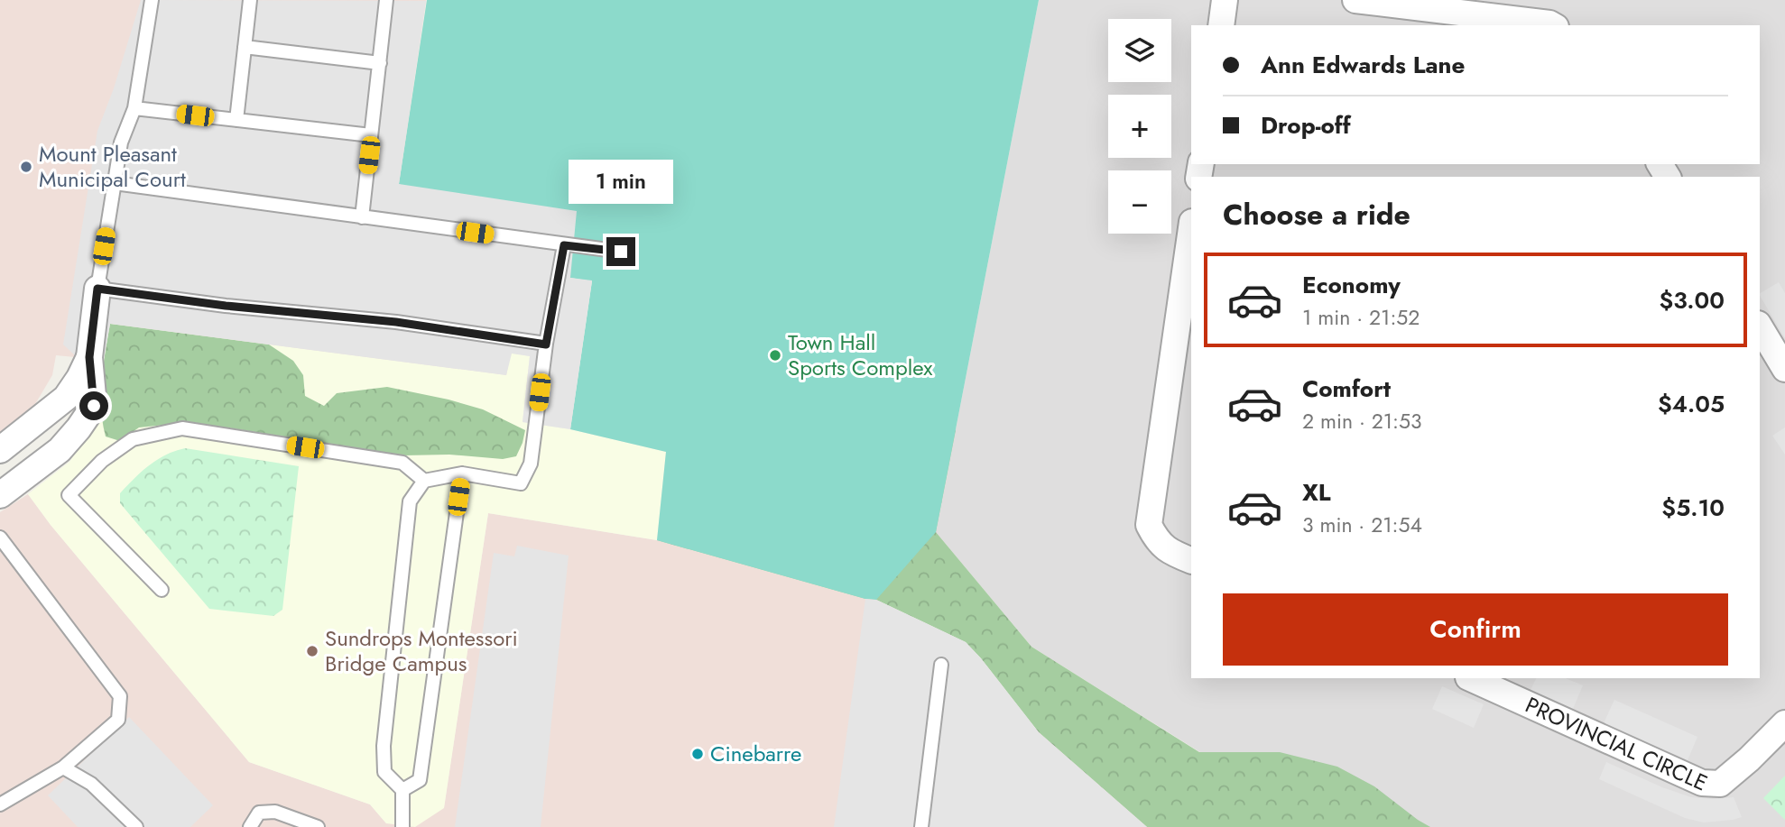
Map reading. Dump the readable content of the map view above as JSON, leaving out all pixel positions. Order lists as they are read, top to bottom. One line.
{"streets":{"street":["PROVINCIAL CIRCLE"]},"places":["Mount Pleasant Municipal Court","Town Hall Sports Complex","Sundrops Montessori Bridge Campus","Cinebarre"],"page":{"map_buttons":["+","−"],"banner":["Ann Edwards Lane","Drop-off"],"bubble":"1 min","heading":"Choose a ride","list":[{"name":"Economy","note":"1 min · 21:52","value":"$3.00"},{"name":"Comfort","note":"2 min · 21:53","value":"$4.05"},{"name":"XL","note":"3 min · 21:54","value":"$5.10"}],"buttons":"Confirm"}}
